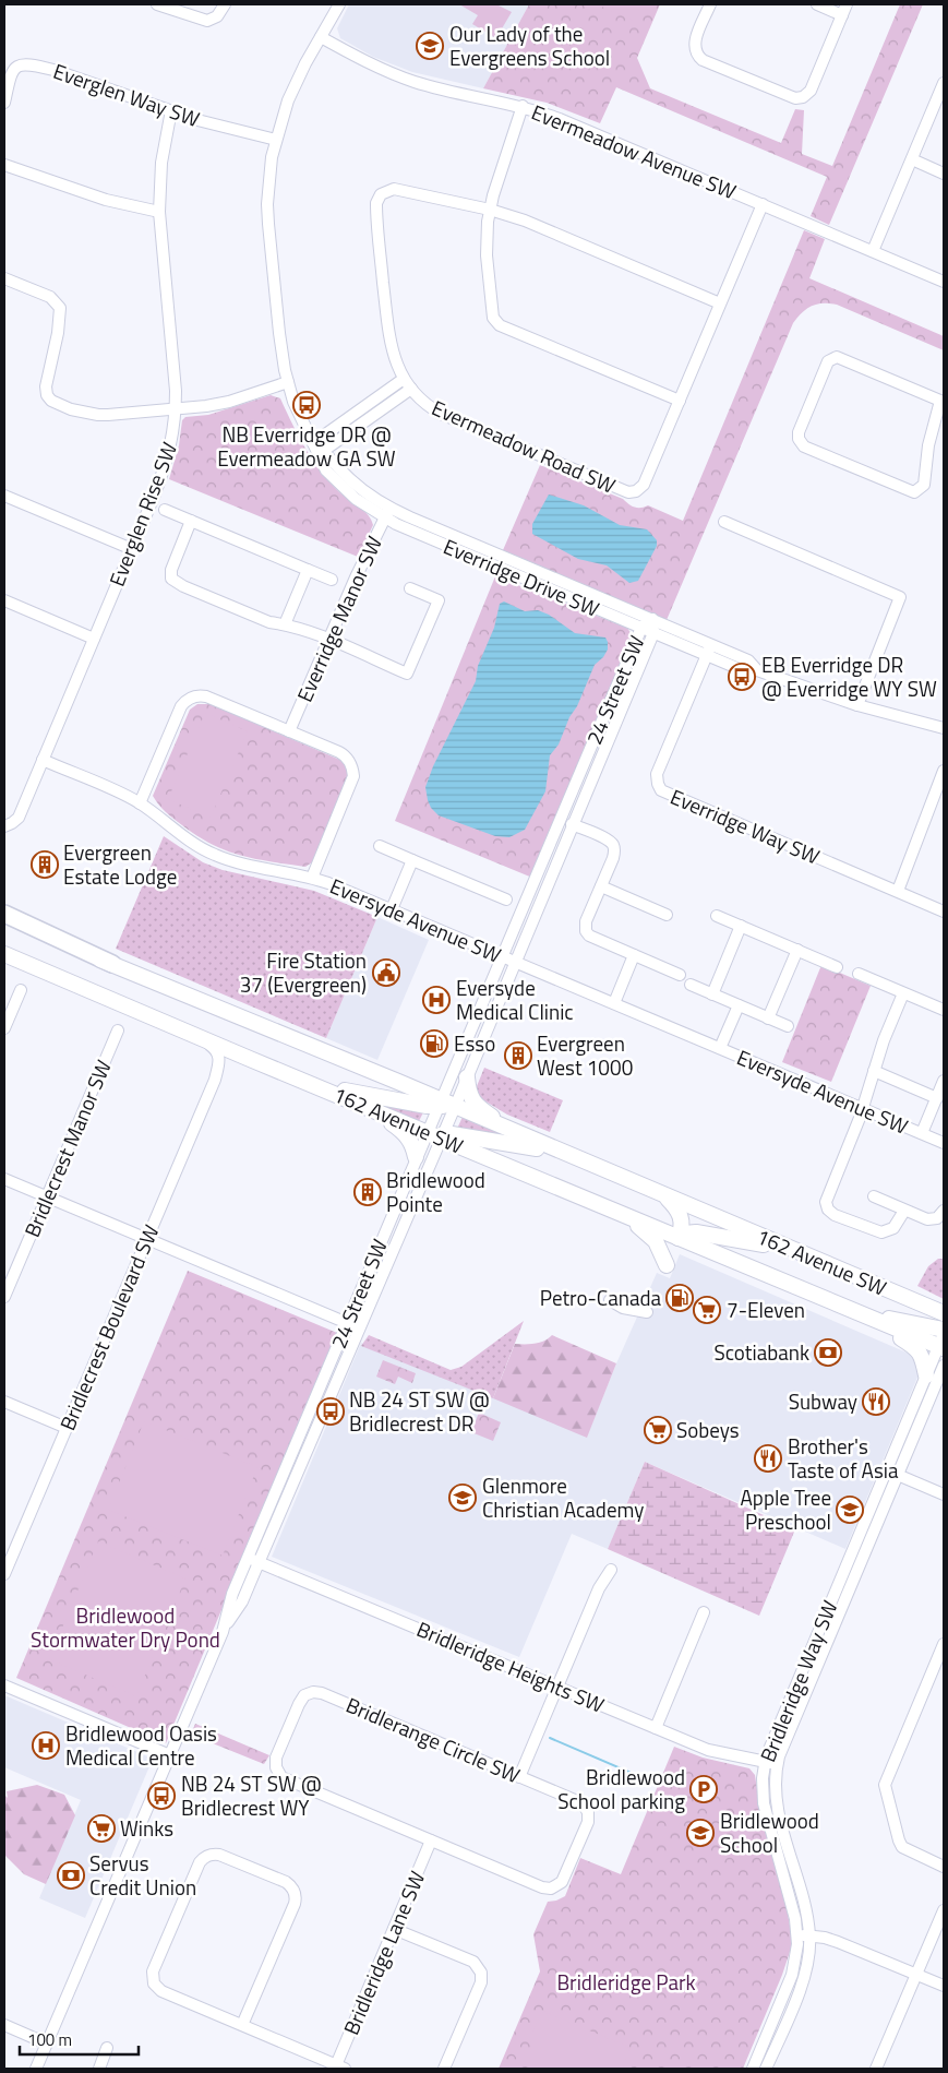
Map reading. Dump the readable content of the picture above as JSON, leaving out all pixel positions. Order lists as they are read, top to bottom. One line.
{"streets":{"main road":["162 Avenue SW"],"street":["Everglen Way SW","Evermeadow Avenue SW","Evermeadow Road SW","Everglen Rise SW","Everridge Drive SW","Everridge Manor SW","24 Street SW","Everridge Way SW","Eversyde Avenue SW","Bridlecrest Manor SW","Bridlecrest Boulevard SW","Bridleridge Heights SW","Bridleridge Way SW","Bridlerange Circle SW","Bridleridge Lane SW"]},"crossings":[["Everglen Way SW","Everglen Rise SW"],["Everglen Way SW","Everridge Drive SW"],["Evermeadow Avenue SW","Evermeadow Road SW"],["Evermeadow Avenue SW","Everridge Drive SW"],["Everglen Rise SW","Eversyde Avenue SW"],["Everridge Drive SW","Everridge Manor SW"],["Everridge Drive SW","24 Street SW"],["Everridge Drive SW","Everridge Way SW"],["24 Street SW","Eversyde Avenue SW"],["24 Street SW","162 Avenue SW"],["24 Street SW","Bridleridge Heights SW"],["162 Avenue SW","Bridleridge Way SW"],["Bridleridge Heights SW","Bridleridge Way SW"],["Bridlerange Circle SW","Bridleridge Lane SW"]],"parks":["Bridlewood Stormwater Dry Pond","Bridleridge Park"],"places":{"school or university":["Our Lady of the Evergreens School","Glenmore Christian Academy","Apple Tree Preschool","Bridlewood School"],"bus stop":["NB Everridge DR @ Evermeadow GA SW","EB Everridge DR @ Everridge WY SW","NB 24 ST SW @ Bridlecrest DR","NB 24 ST SW @ Bridlecrest WY"],"building":["Evergreen Estate Lodge","Evergreen West 1000","Bridlewood Pointe"],"public building":["Fire Station 37 (Evergreen)"],"hospital":["Eversyde Medical Clinic","Bridlewood Oasis Medical Centre"],"fuel station":["Esso","Petro-Canada"],"supermarket":["7-Eleven","Sobeys","Winks"],"bank":["Scotiabank","Servus Credit Union"],"restaurant":["Subway","Brother's Taste of Asia"],"parking":["Bridlewood School parking"]},"scale_bar":"100 m"}
